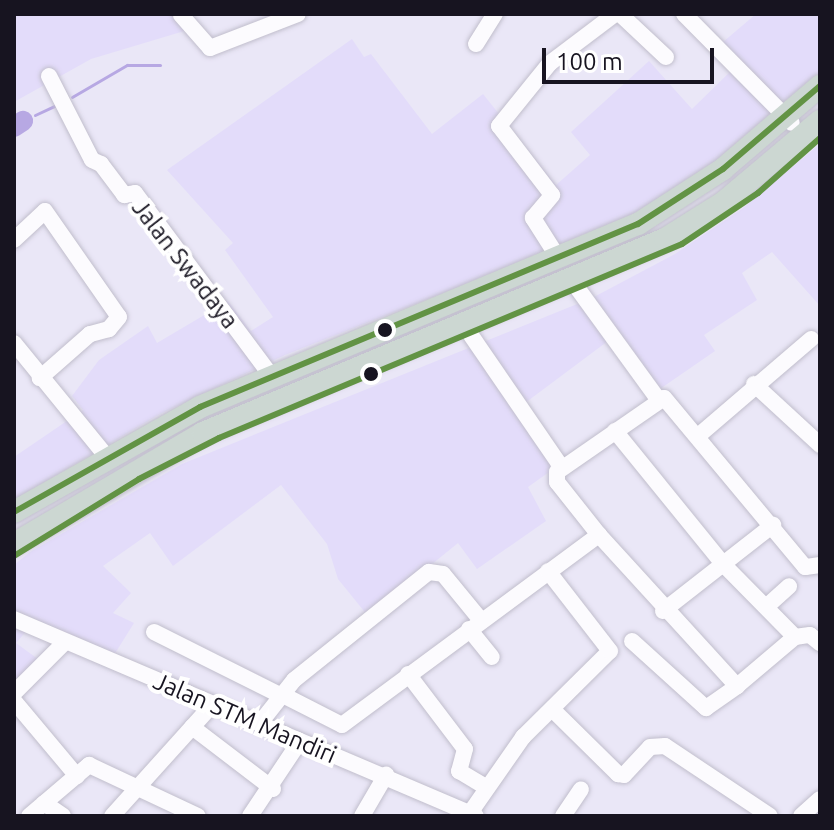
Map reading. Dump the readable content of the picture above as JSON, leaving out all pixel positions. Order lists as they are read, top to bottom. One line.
{"streets":{"street":["Jalan Swadaya","Jalan STM Mandiri"]},"scale_bar":"100 m"}
